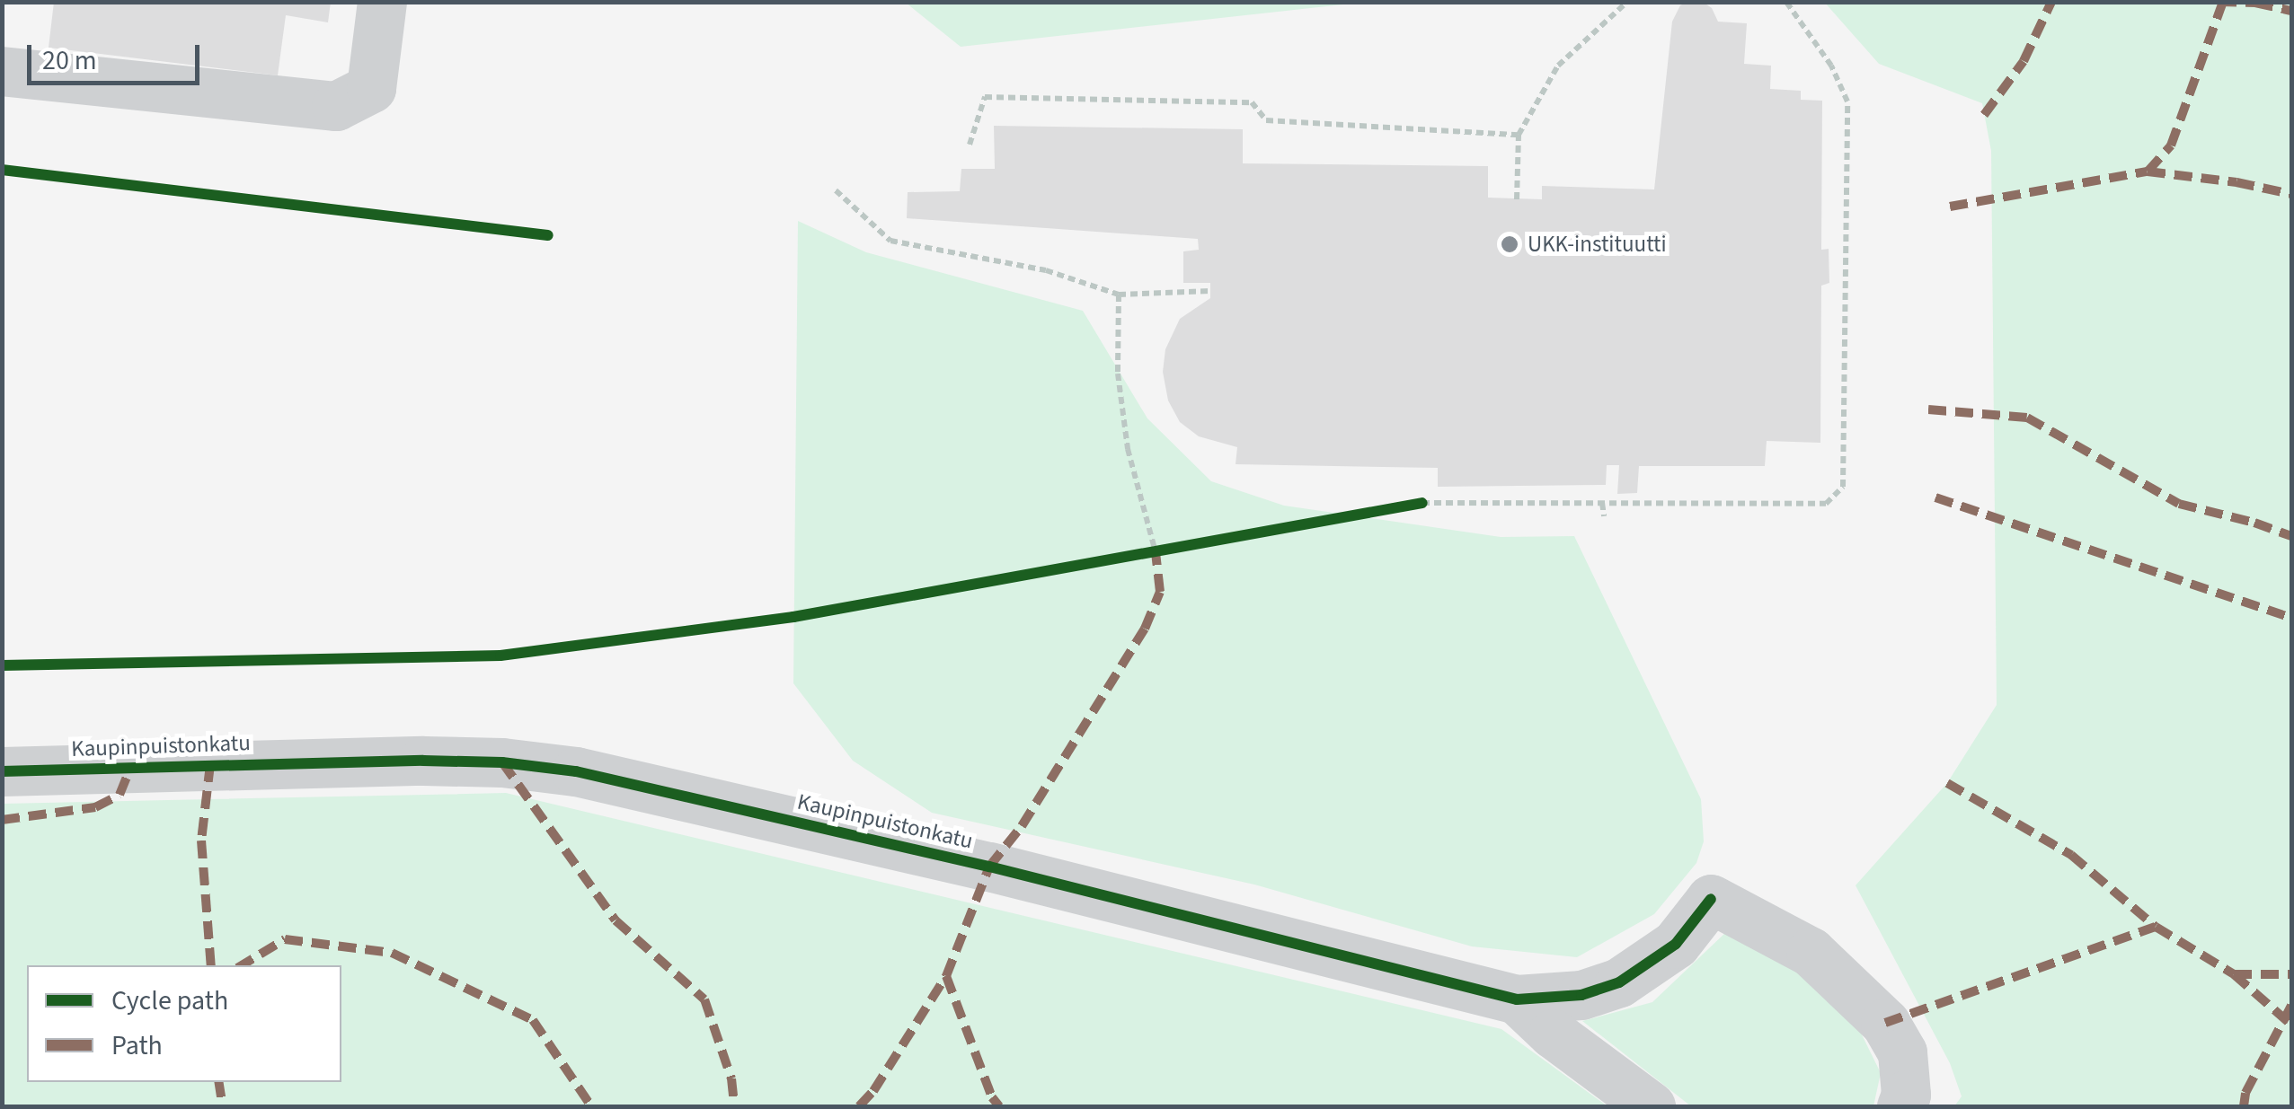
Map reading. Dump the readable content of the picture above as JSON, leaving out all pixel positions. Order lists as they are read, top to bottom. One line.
{"streets":{"street":["Kaupinpuistonkatu"]},"places":["UKK-instituutti"],"legend":["Cycle path","Path"],"scale_bar":"20 m"}
